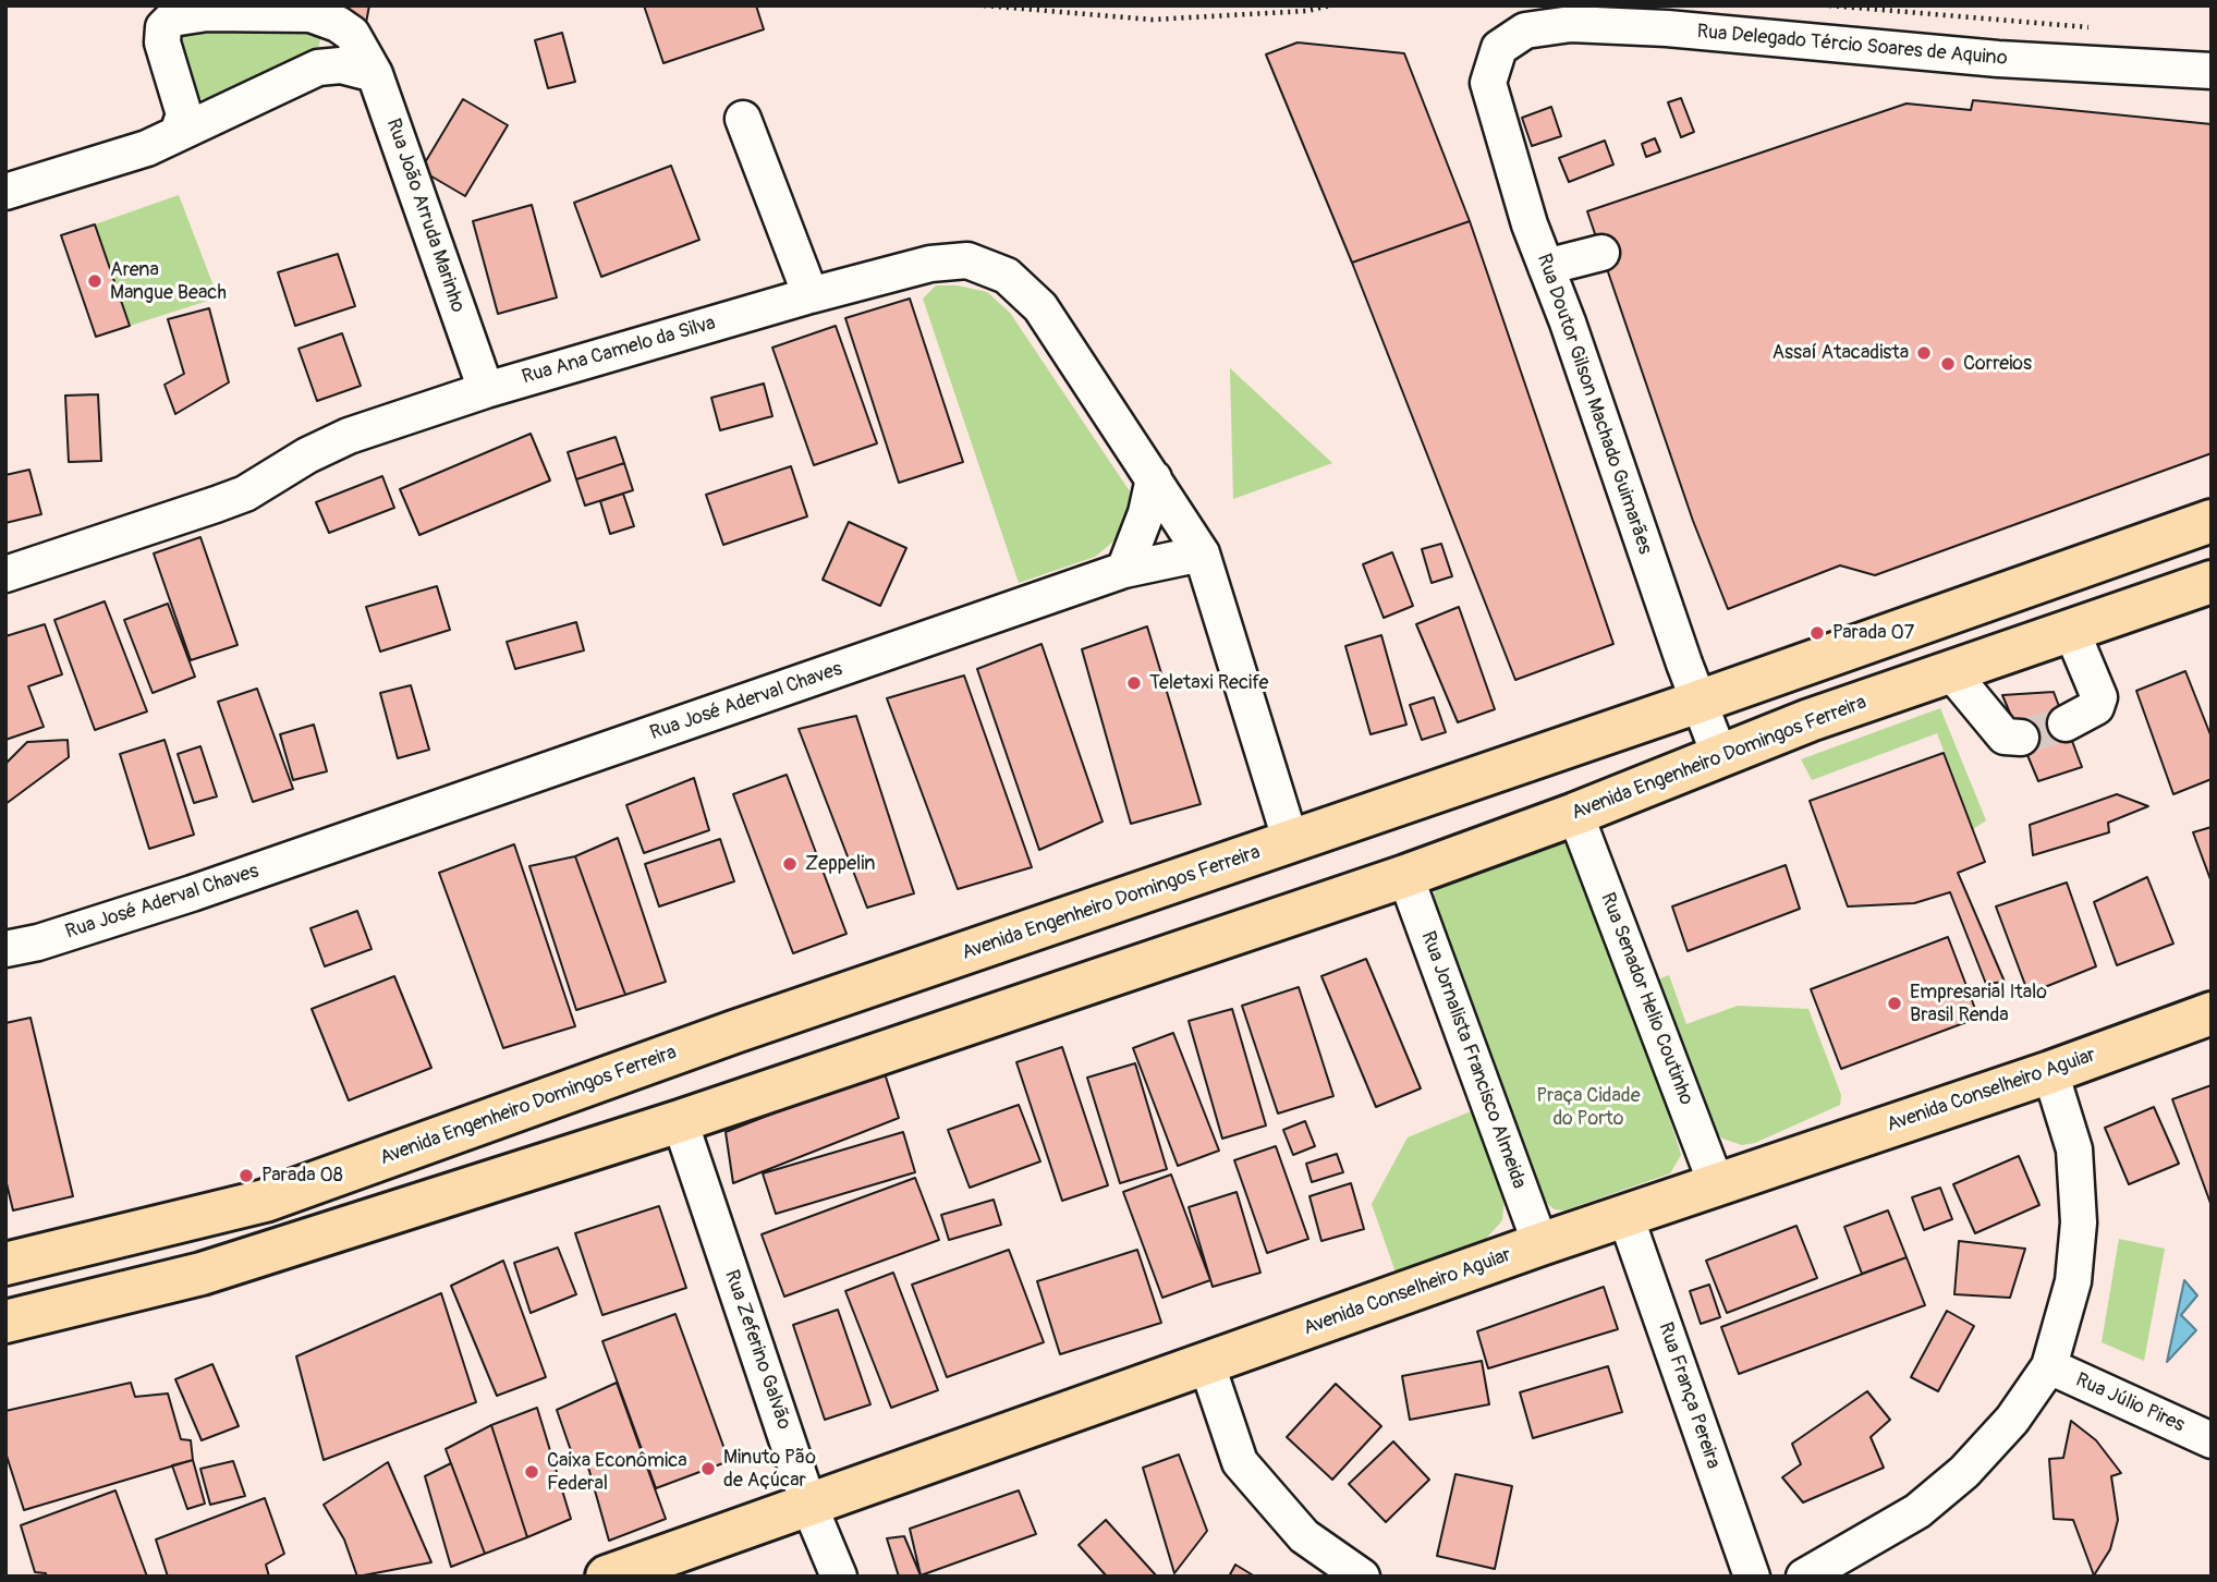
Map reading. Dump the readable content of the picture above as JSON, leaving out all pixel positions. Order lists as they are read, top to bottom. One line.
{"streets":{"main road":["Avenida Engenheiro Domingos Ferreira","Avenida Conselheiro Aguiar"],"street":["Rua Delegado Tércio Soares de Aquino","Rua João Arruda Marinho","Rua Ana Camelo da Silva","Rua Doutor Gilson Machado Guimarães","Rua José Aderval Chaves","Rua Senador Helio Coutinho","Rua Jornalista Francisco Almeida","Rua Zeferino Galvão","Rua França Pereira","Rua Júlio Pires"]},"crossings":[["Rua Delegado Tércio Soares de Aquino","Rua Doutor Gilson Machado Guimarães"],["Rua João Arruda Marinho","Rua Ana Camelo da Silva"],["Rua Ana Camelo da Silva","Rua José Aderval Chaves"],["Rua Doutor Gilson Machado Guimarães","Avenida Engenheiro Domingos Ferreira"],["Avenida Engenheiro Domingos Ferreira","Rua Senador Helio Coutinho"],["Avenida Engenheiro Domingos Ferreira","Rua Jornalista Francisco Almeida"],["Avenida Engenheiro Domingos Ferreira","Rua Zeferino Galvão"],["Rua Senador Helio Coutinho","Avenida Conselheiro Aguiar"],["Rua Jornalista Francisco Almeida","Avenida Conselheiro Aguiar"],["Avenida Conselheiro Aguiar","Rua Zeferino Galvão"],["Avenida Conselheiro Aguiar","Rua França Pereira"]],"parks":["Praça Cidade do Porto"],"places":["Arena Mangue Beach","Assaí Atacadista","Correios","Parada 07","Teletaxi Recife","Zeppelin","Empresarial Italo Brasil Renda","Parada 08","Minuto Pão de Açúcar","Caixa Econômica Federal"]}
